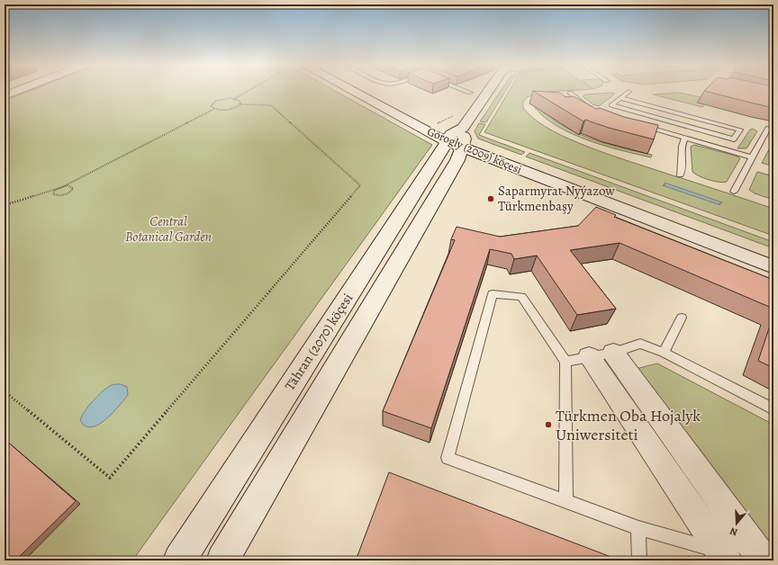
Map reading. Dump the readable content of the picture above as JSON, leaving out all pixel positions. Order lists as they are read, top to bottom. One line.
{"streets":{"main road":["Görogly (2009) köçesi","Tähran (2070) köçesi"]},"crossings":[["Görogly (2009) köçesi","Tähran (2070) köçesi"]],"parks":["Central Botanical Garden"],"places":["Saparmyrat Nyýazow Türkmenbaşy","Türkmen Oba Hojalyk Uniwersiteti"],"north":"bottom"}
